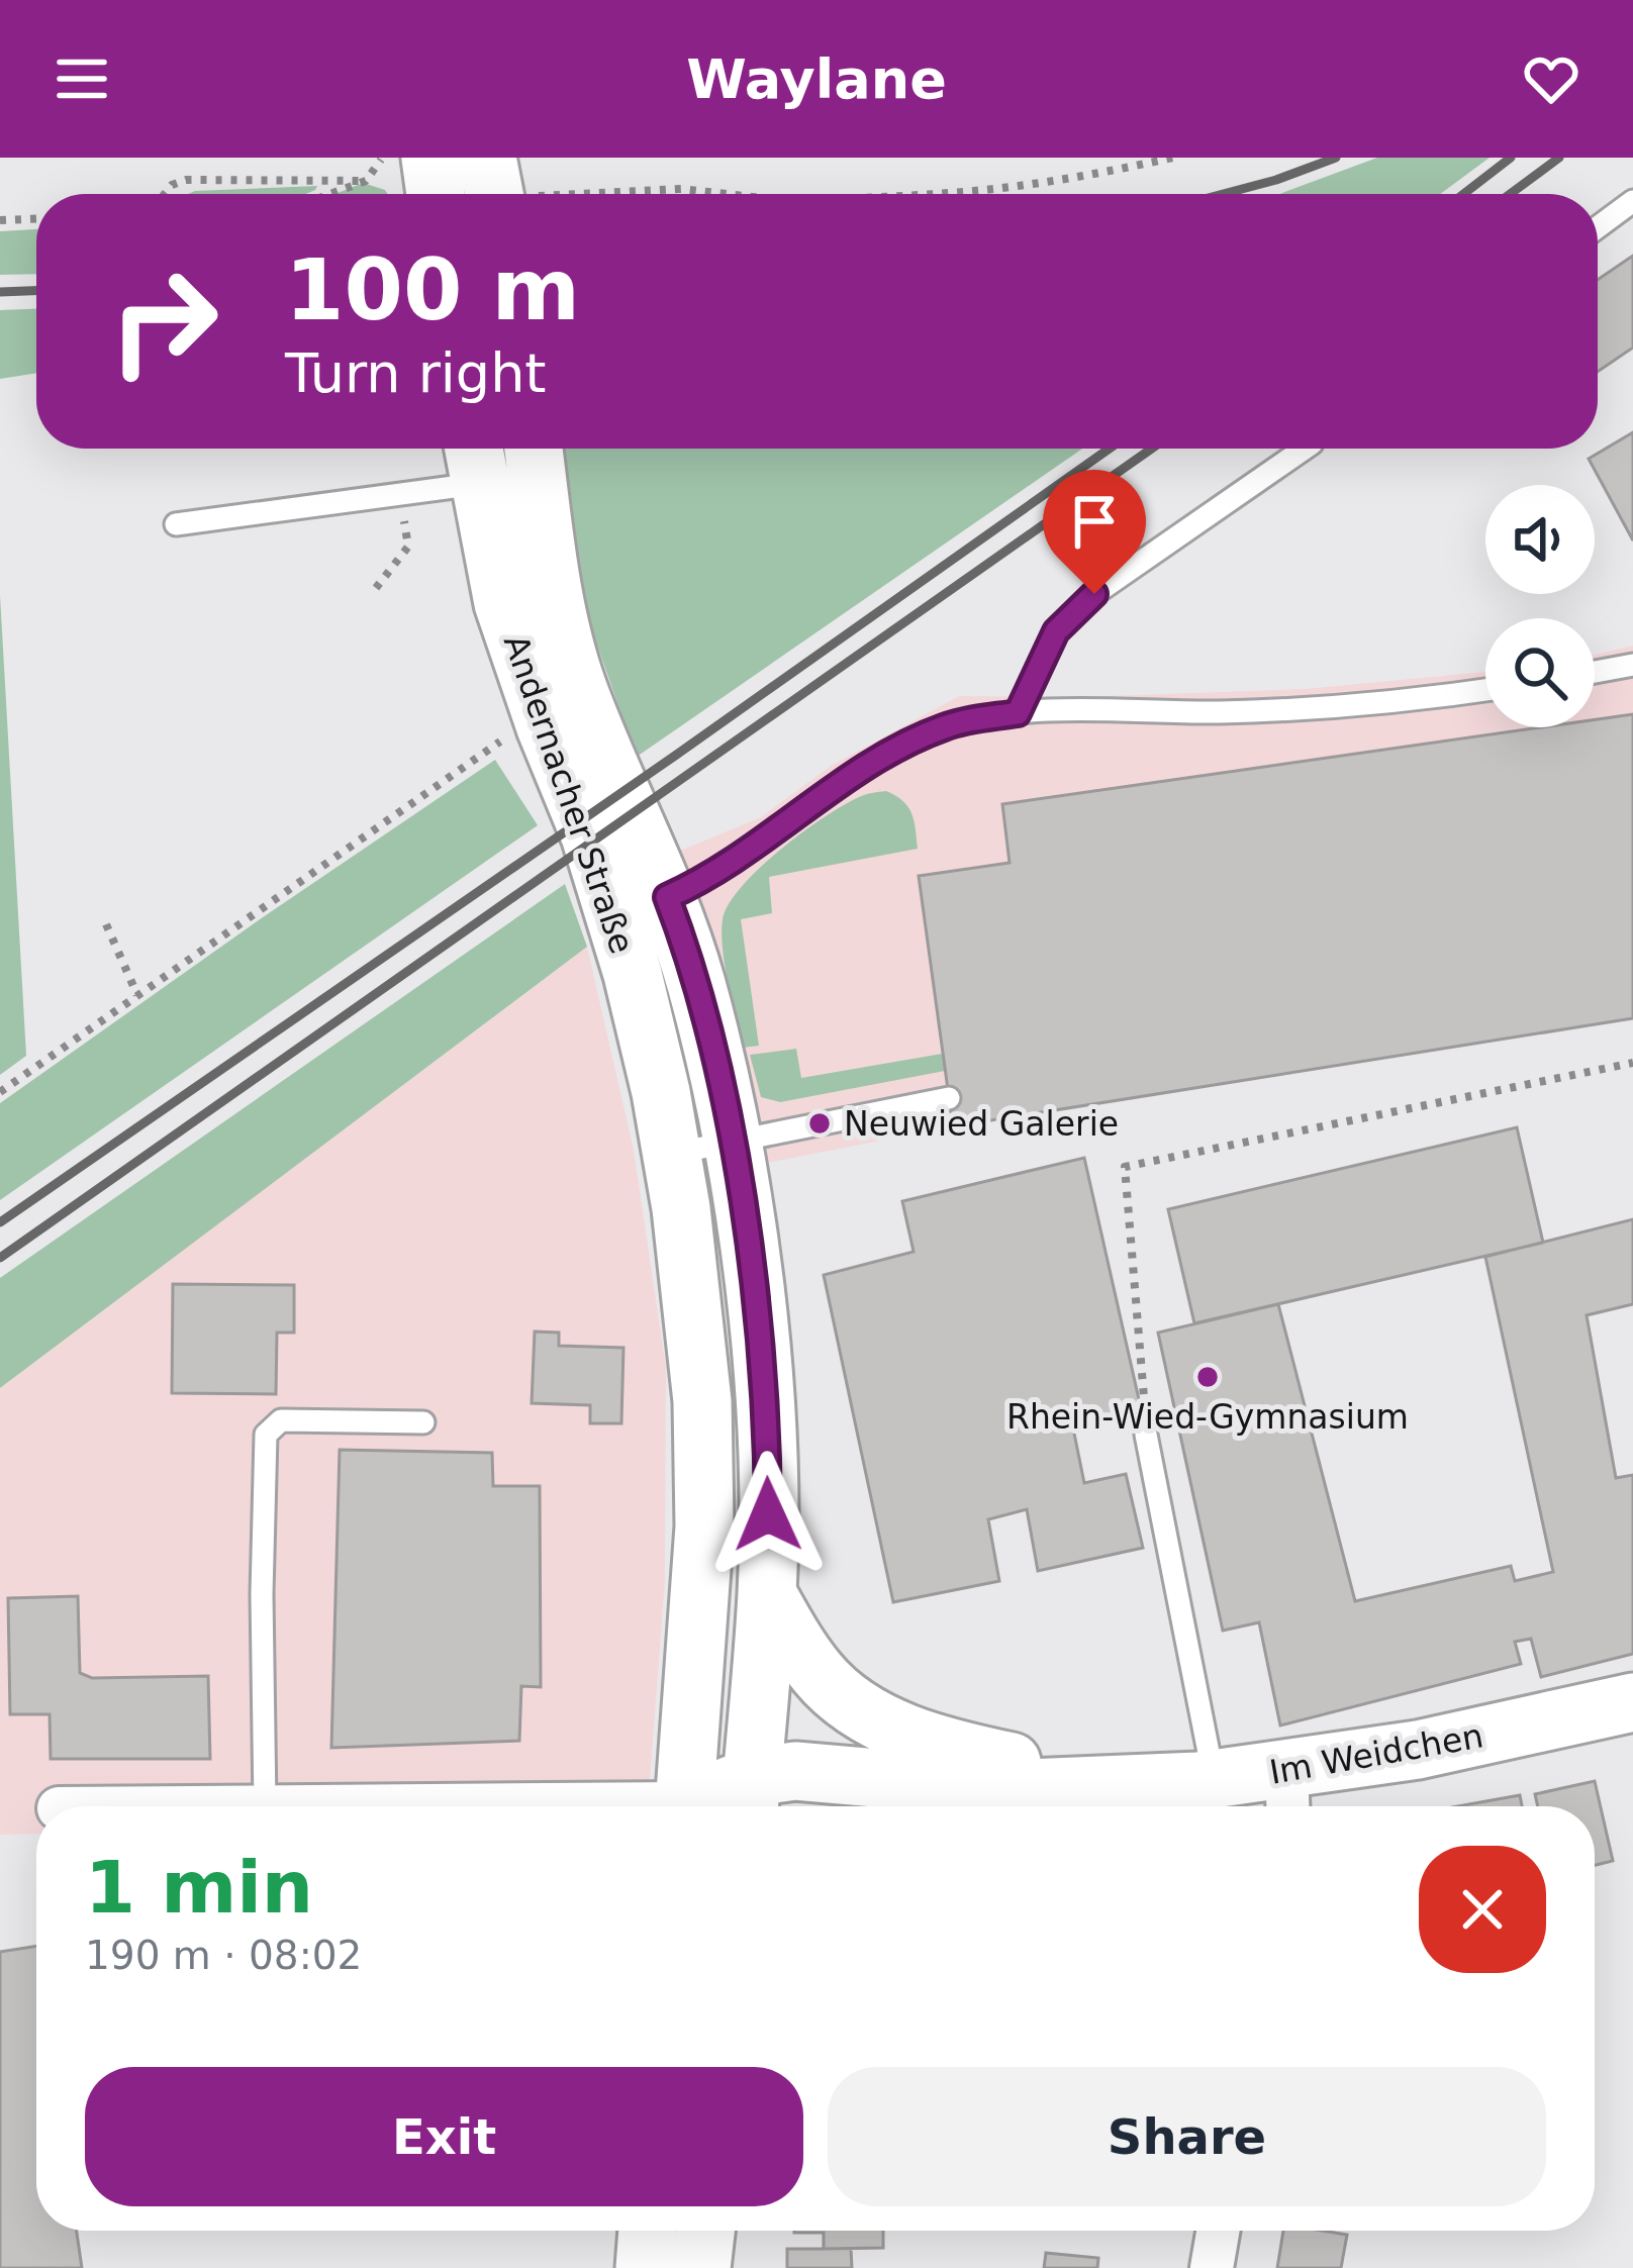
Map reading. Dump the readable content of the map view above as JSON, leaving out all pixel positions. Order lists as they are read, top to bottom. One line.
{"streets":{"street":["Andernacher Straße","Im Weidchen"]},"crossings":[["Andernacher Straße","Im Weidchen"]],"places":["Neuwied Galerie","Rhein-Wied-Gymnasium"],"page":{"header":"Waylane","turn":["100 m","Turn right"],"heading":["1 min","190 m · 08:02"],"buttons":["Exit","Share"]}}
